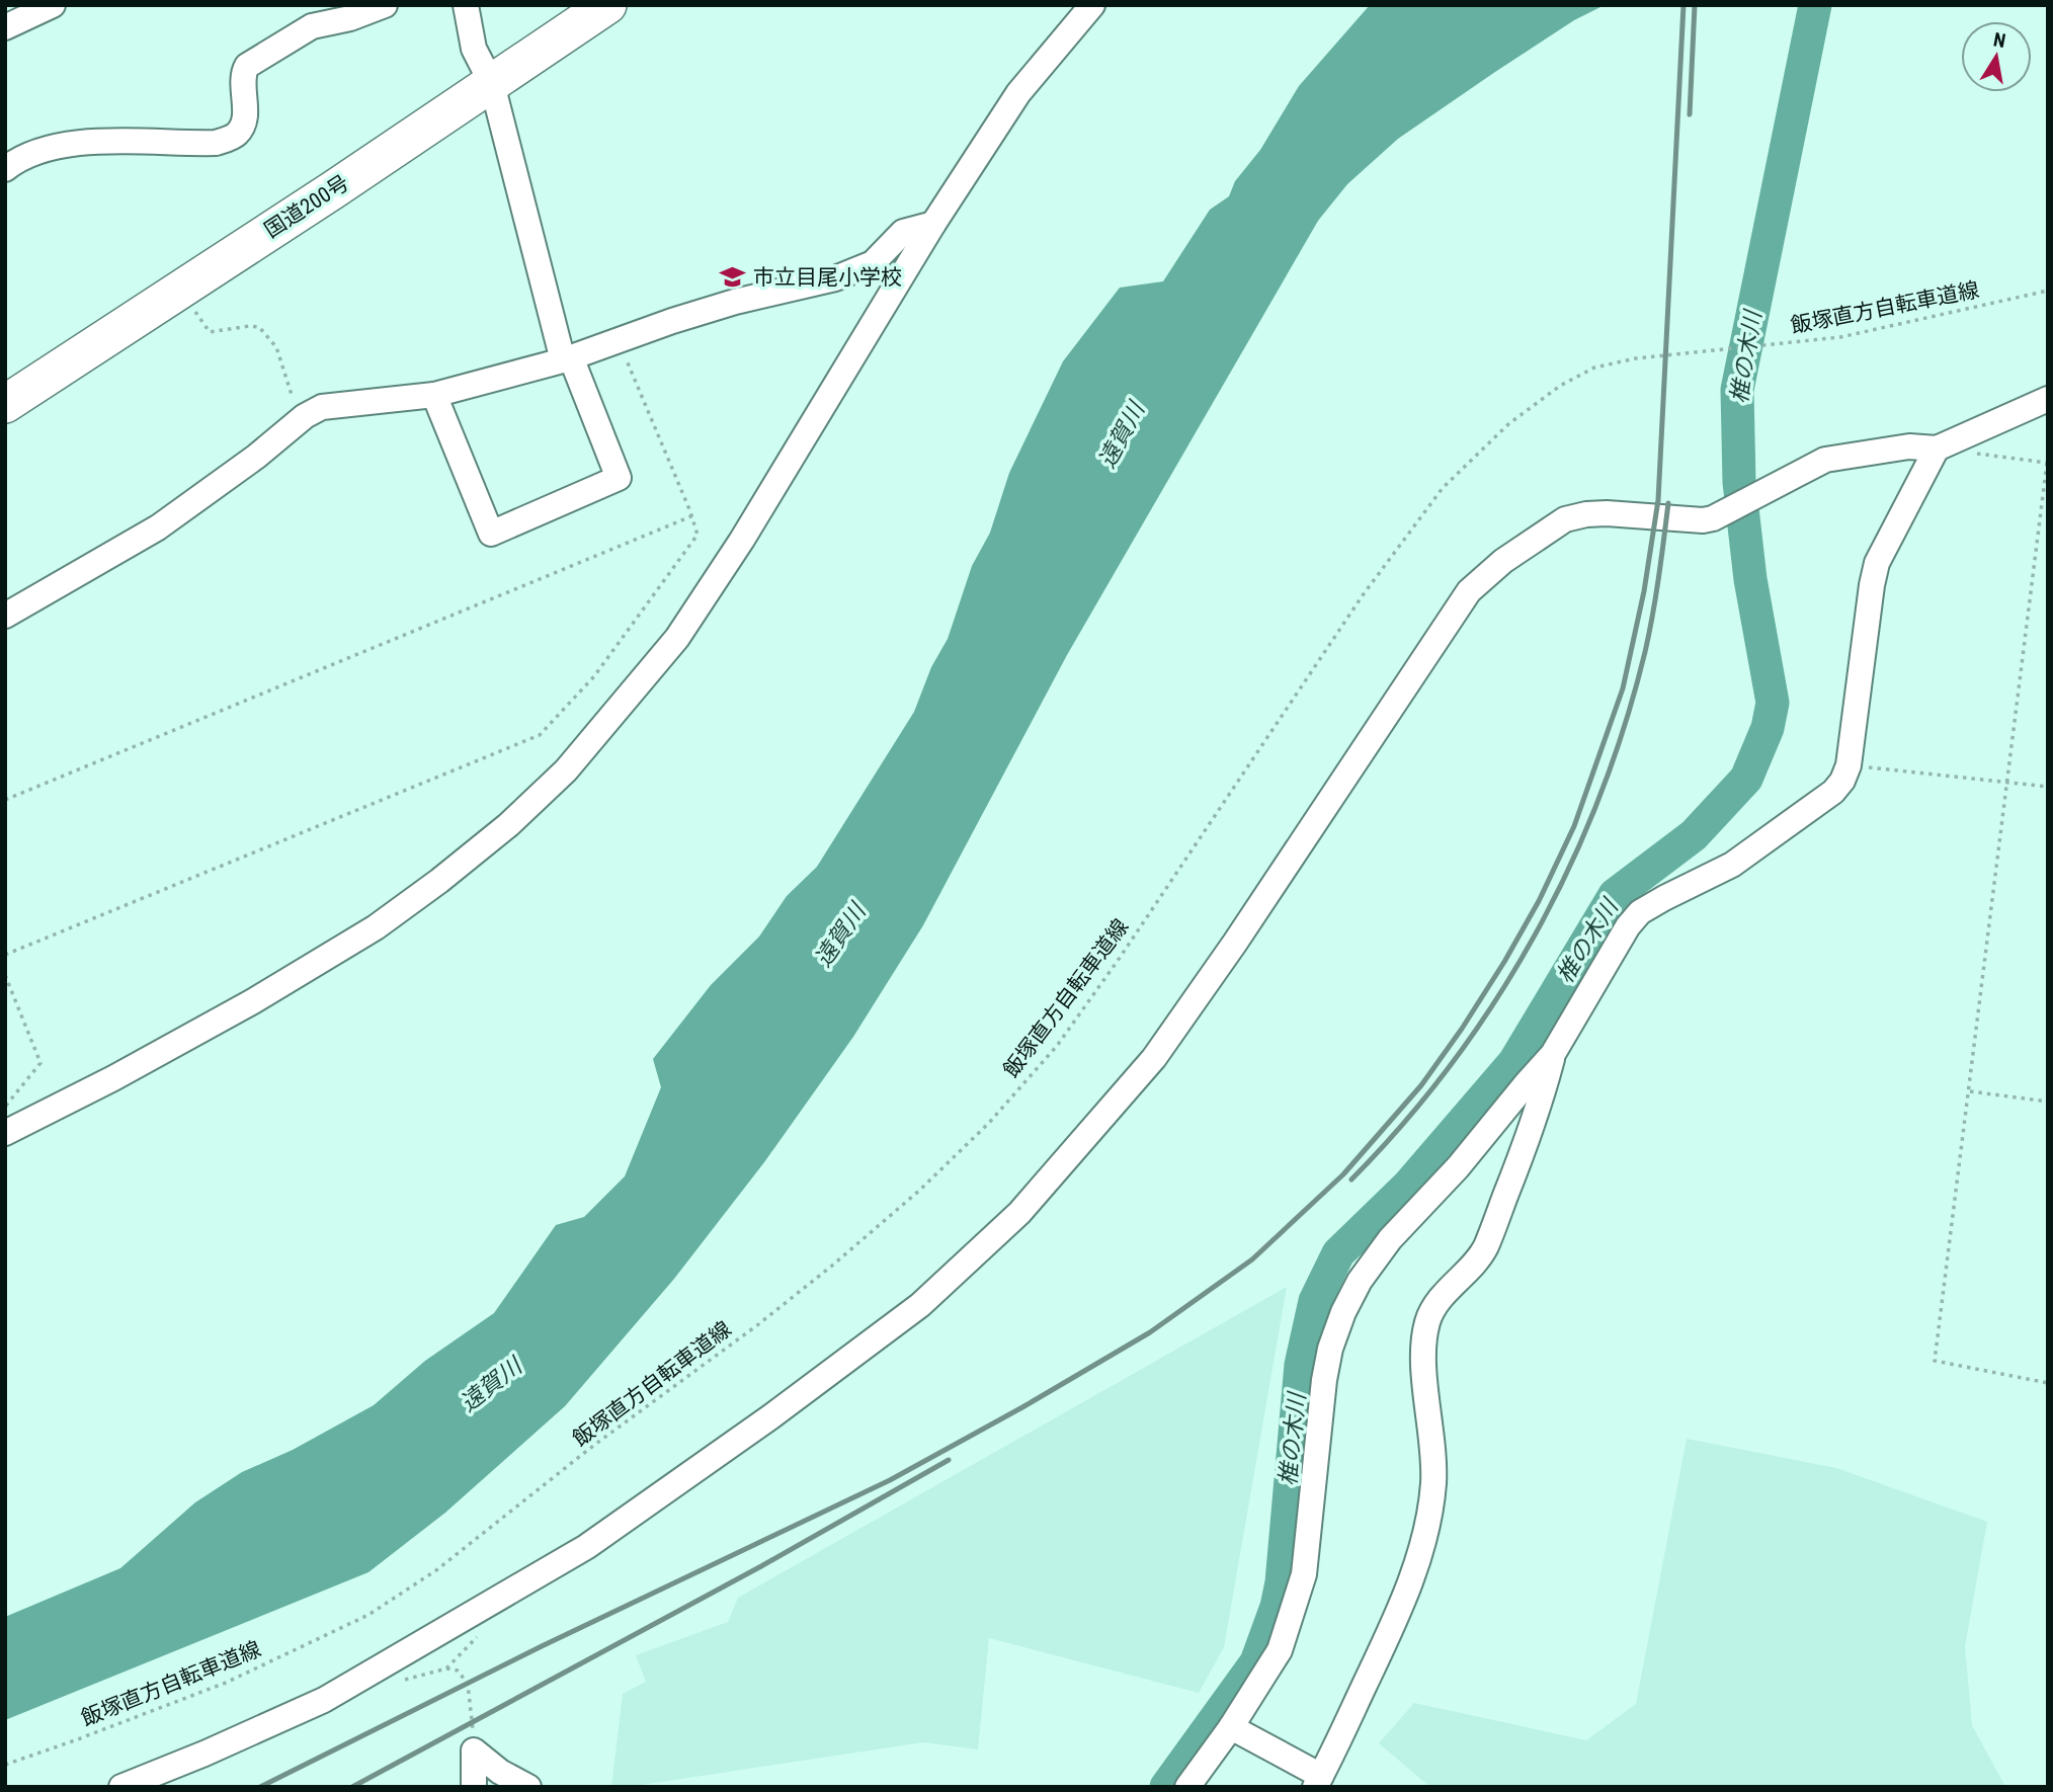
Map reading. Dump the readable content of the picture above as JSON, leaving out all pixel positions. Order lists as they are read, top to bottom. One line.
{"streets":{"highway":["国道200号"],"path":["飯塚直方自転車道線"]},"water":["椎の木川","遠賀川"],"places":{"school or university":["市立目尾小学校"]},"north":"top"}
